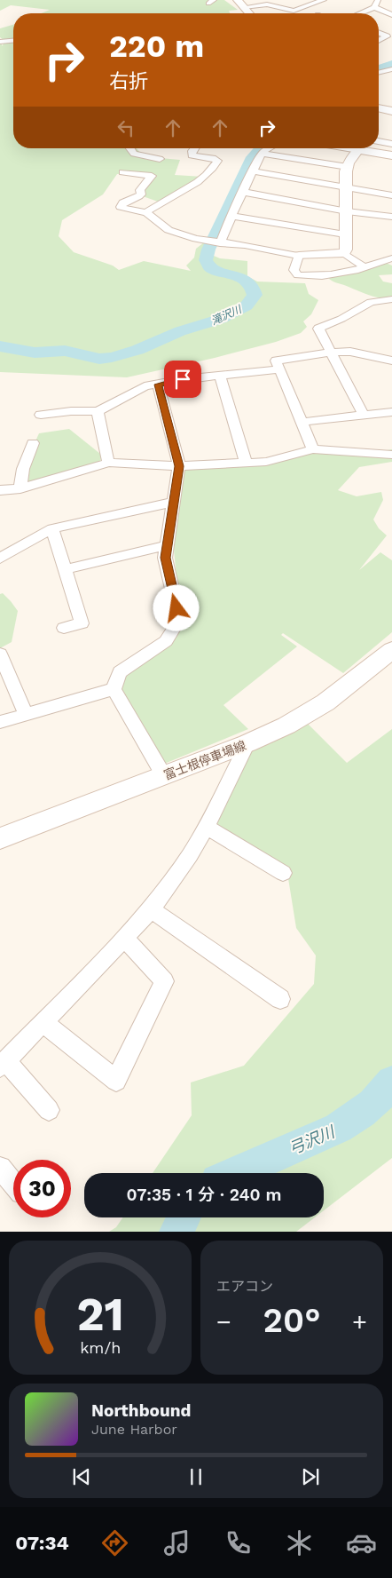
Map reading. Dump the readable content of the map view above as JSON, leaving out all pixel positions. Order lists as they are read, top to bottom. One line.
{"streets":{"main road":["富士根停車場線"]},"water":["滝沢川","弓沢川"],"page":{"turn":["220 m","右折"],"limit":"30","trip":"07:35 · 1 分 · 240 m","tile":"エアコン","heat":["−","20°","+"],"song":["Northbound","June Harbor"],"tabs":"07:34","gauge":["21","km/h"]}}
